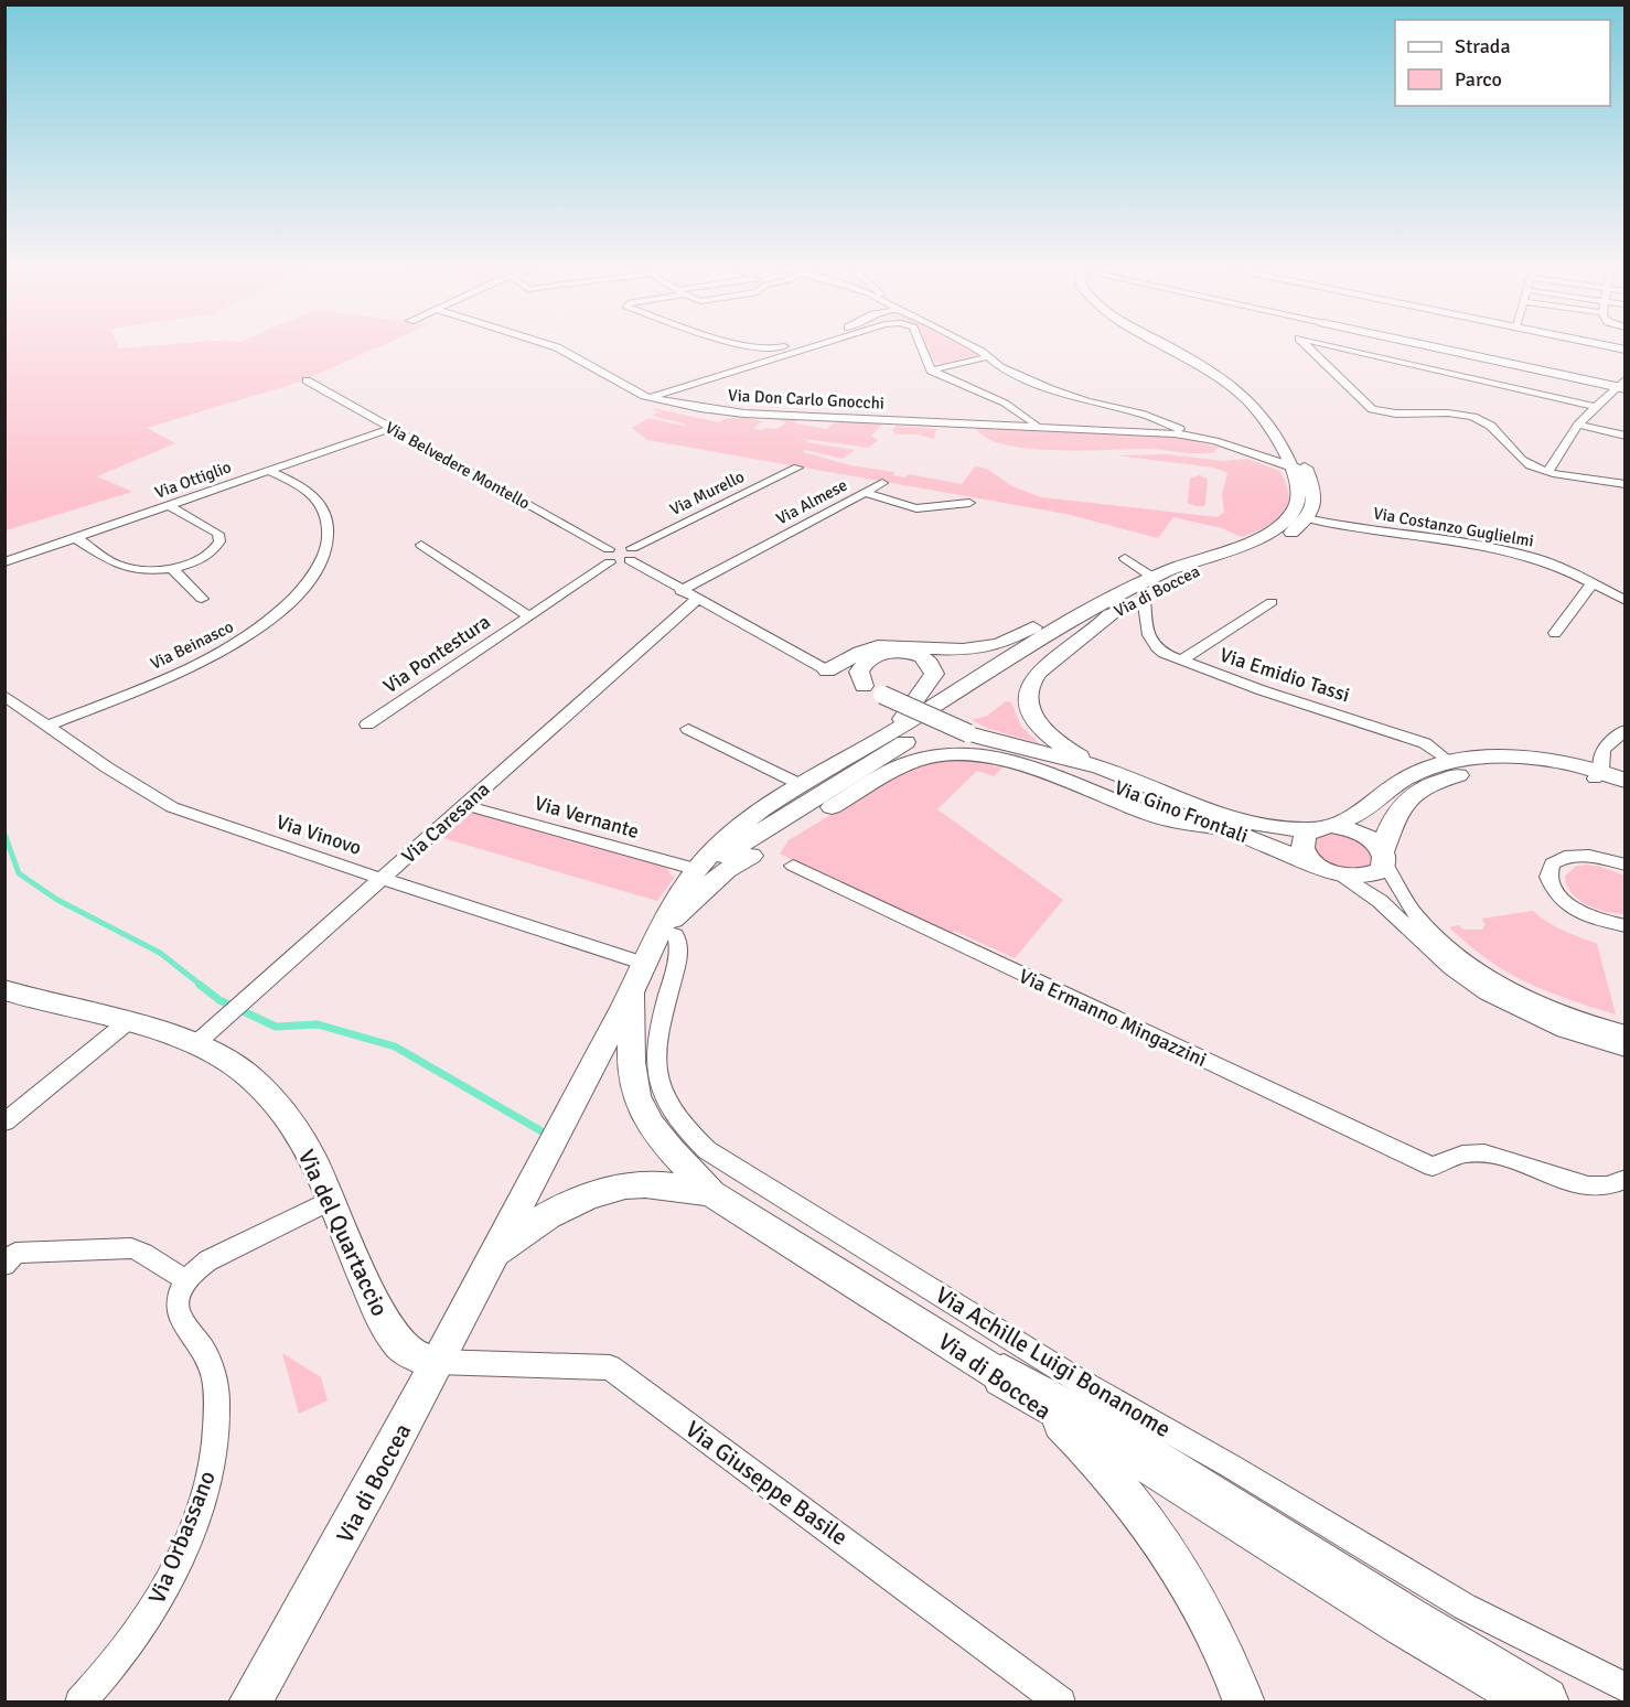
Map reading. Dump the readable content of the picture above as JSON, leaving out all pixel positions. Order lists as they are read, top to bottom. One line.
{"streets":{"main road":["Via di Boccea","Via Gino Frontali","Via del Quartaccio"],"street":["Via Don Carlo Gnocchi","Via Belvedere Montello","Via Ottiglio","Via Murello","Via Almese","Via Costanzo Guglielmi","Via Beinasco","Via Pontestura","Via Emidio Tassi","Via Vernante","Via Caresana","Via Vinovo","Via Ermanno Mingazzini","Via Achille Luigi Bonanome","Via Giuseppe Basile","Via Orbassano"]},"crossings":[["Via Don Carlo Gnocchi","Via di Boccea"],["Via Belvedere Montello","Via Ottiglio"],["Via Belvedere Montello","Via Pontestura"],["Via Ottiglio","Via Beinasco"],["Via Costanzo Guglielmi","Via di Boccea"],["Via di Boccea","Via Emidio Tassi"],["Via di Boccea","Via Vernante"],["Via di Boccea","Via Vinovo"],["Via di Boccea","Via del Quartaccio"],["Via di Boccea","Via Achille Luigi Bonanome"],["Via di Boccea","Via Giuseppe Basile"],["Via Beinasco","Via Vinovo"],["Via Vernante","Via Caresana"],["Via Caresana","Via Vinovo"],["Via Caresana","Via del Quartaccio"],["Via del Quartaccio","Via Giuseppe Basile"]],"legend":["Strada","Parco"]}
